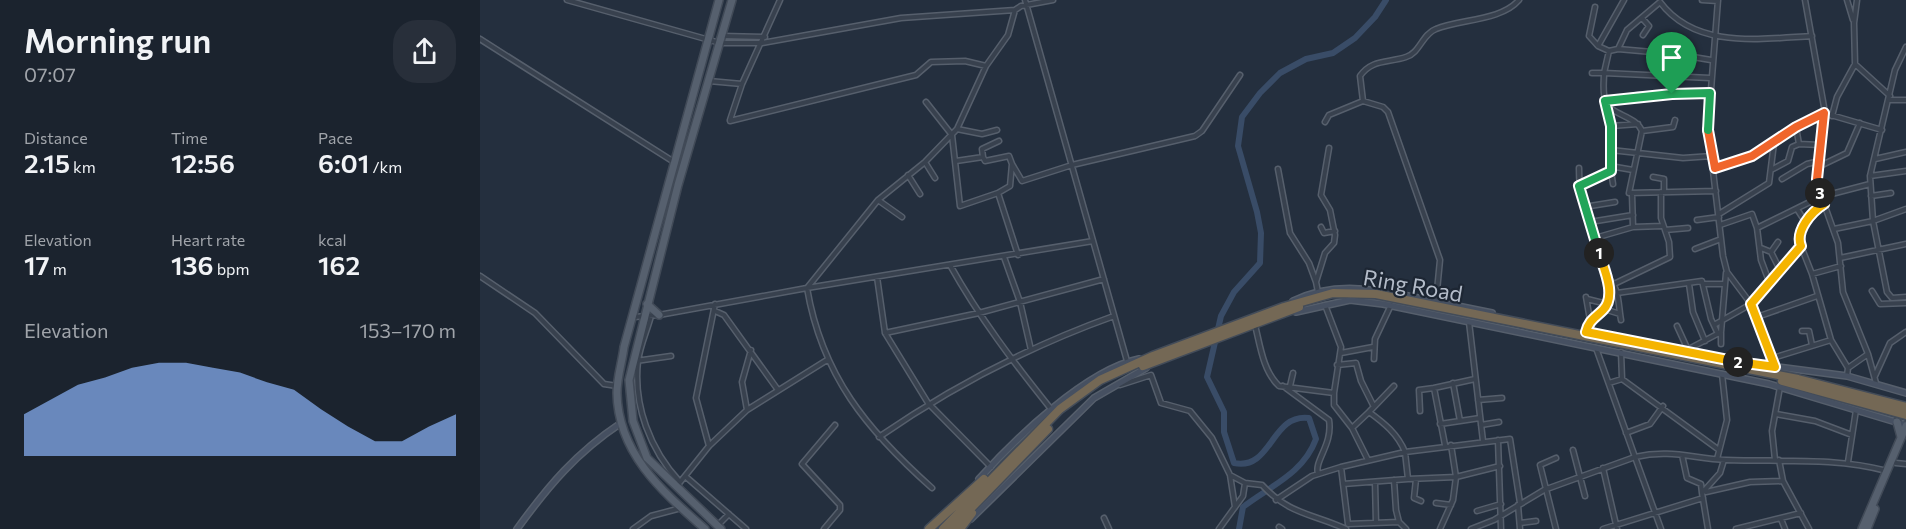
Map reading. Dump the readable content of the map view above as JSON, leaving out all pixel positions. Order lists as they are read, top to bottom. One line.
{"streets":{"highway":["Ring Road"]},"page":{"heading":["Morning run","07:07"],"stats":[["Distance","2.15 km"],["Time","12:56"],["Pace","6:01 /km"],["Elevation","17 m"],["Heart rate","136 bpm"],["kcal","162"]],"pins":["3","1","2"],"chart":["Elevation","153–170 m"]}}
